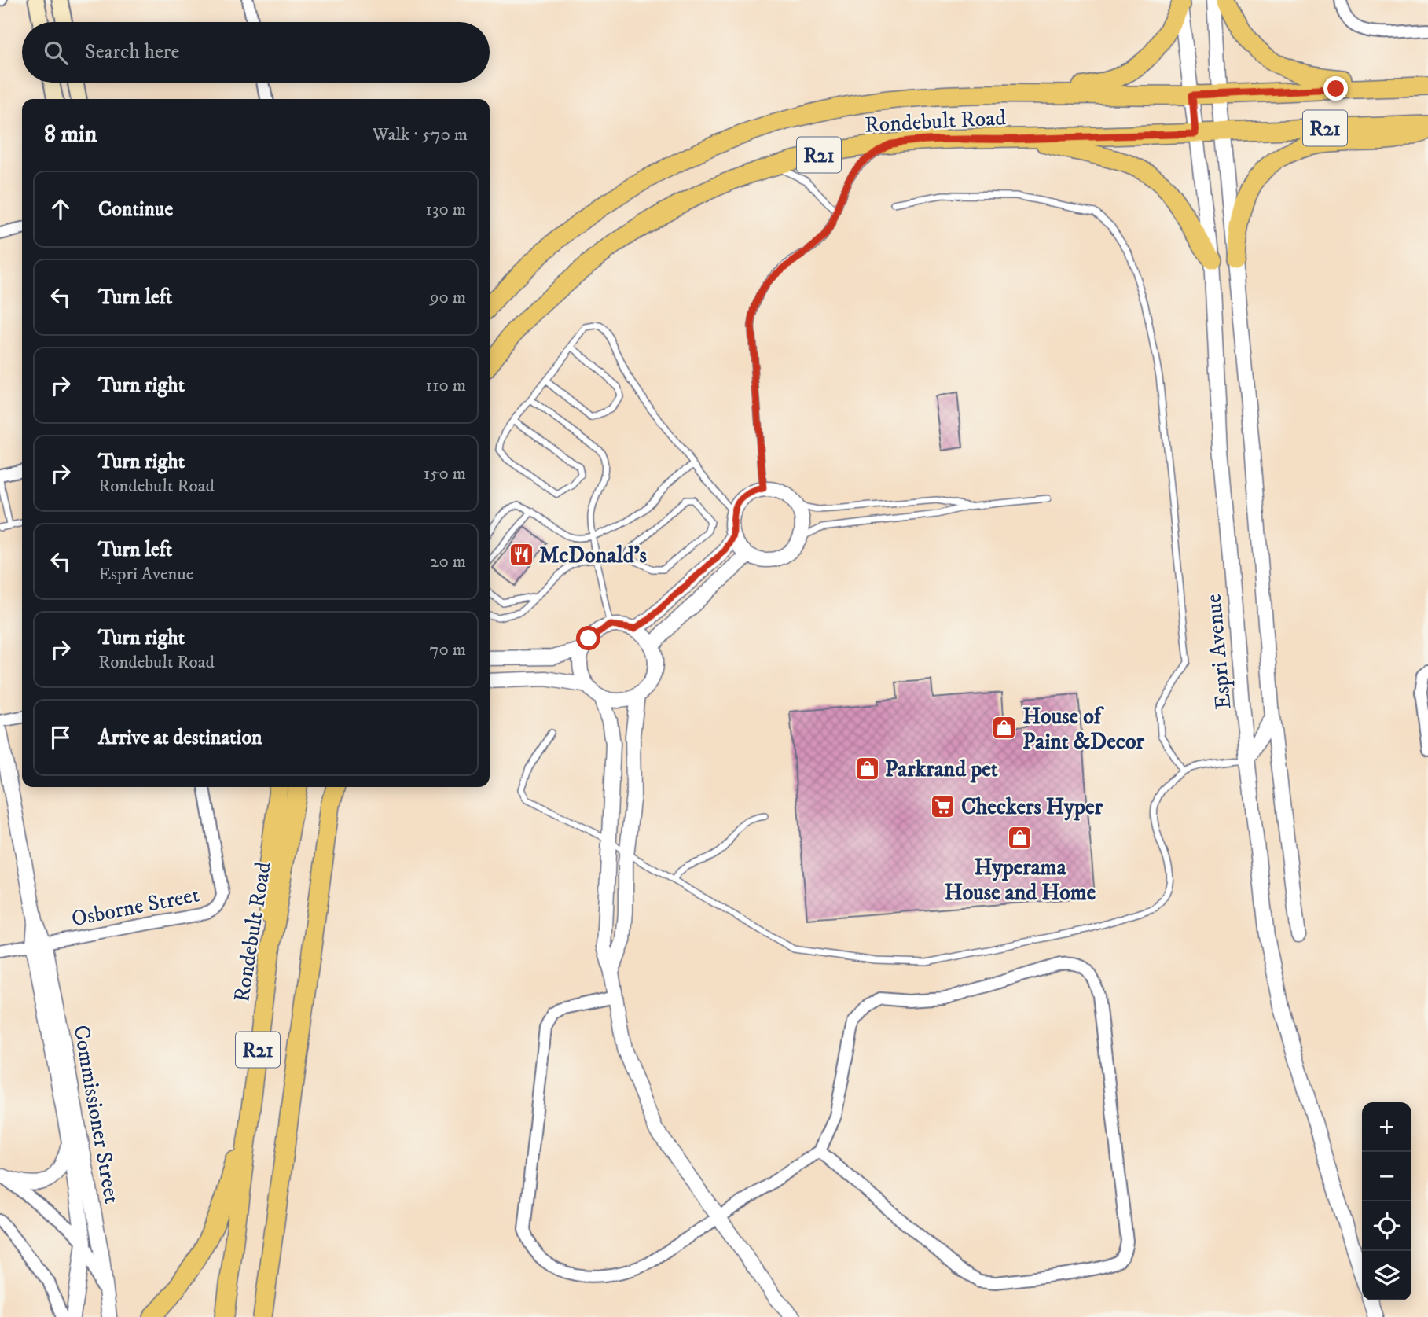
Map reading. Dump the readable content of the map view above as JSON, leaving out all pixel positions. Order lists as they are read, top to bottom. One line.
{"streets":{"main road":["Rondebult Road","R21"],"street":["Espri Avenue","Osborne Street","Commissioner Street"]},"crossings":[["Rondebult Road","Espri Avenue"],["Osborne Street","Commissioner Street"]],"places":{"restaurant":["McDonald's"],"shop":["House of Paint &Decor","Parkrand pet","Hyperama House and Home"],"supermarket":["Checkers Hyper"]},"page":{"search":"Search here","heading":["8 min","Walk · 570 m"],"list":[["Continue","130 m"],["Turn left","90 m"],["Turn right","110 m"],["Turn right","Rondebult Road","150 m"],["Turn left","Espri Avenue","20 m"],["Turn right","Rondebult Road","70 m"],"Arrive at destination"],"map_buttons":["+","−"]}}
